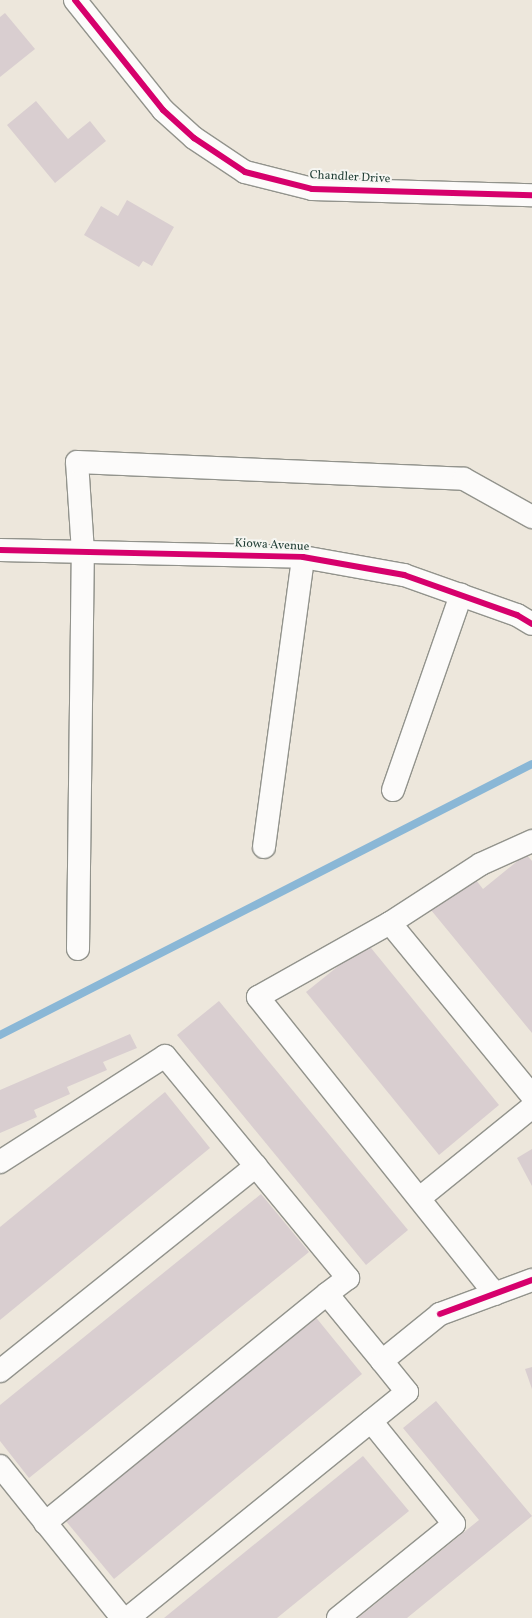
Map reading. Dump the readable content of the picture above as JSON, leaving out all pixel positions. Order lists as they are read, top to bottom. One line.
{"streets":{"street":["Chandler Drive","Kiowa Avenue"]}}
